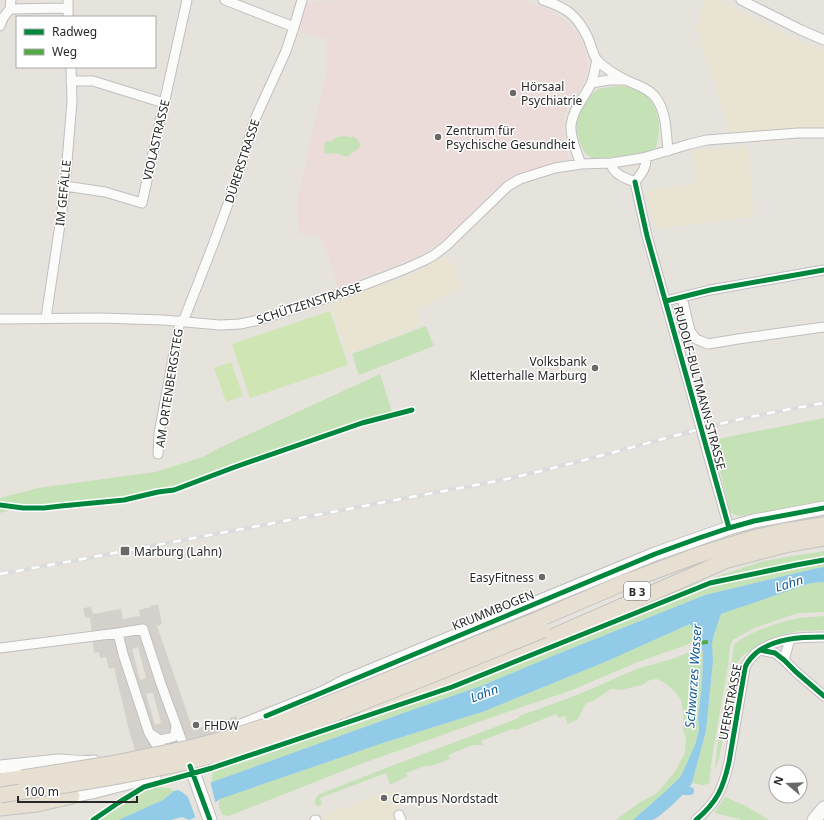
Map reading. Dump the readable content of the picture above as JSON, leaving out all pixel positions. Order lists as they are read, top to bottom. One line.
{"streets":{"highway":["B 3"],"main road":["KRUMMBOGEN"],"street":["VIOLASTRASSE","DÜRERSTRASSE","IM GEFÄLLE","SCHÜTZENSTRASSE","AM ORTENBERGSTEG","RUDOLF-BULTMANN-STRASSE","UFERSTRASSE"]},"crossings":[["VIOLASTRASSE","IM GEFÄLLE"],["DÜRERSTRASSE","SCHÜTZENSTRASSE"],["DÜRERSTRASSE","AM ORTENBERGSTEG"],["IM GEFÄLLE","SCHÜTZENSTRASSE"],["SCHÜTZENSTRASSE","AM ORTENBERGSTEG"],["RUDOLF-BULTMANN-STRASSE","KRUMMBOGEN"],["B 3","KRUMMBOGEN"]],"water":["Lahn","Schwarzes Wasser"],"places":{"other":["Hörsaal Psychiatrie","Zentrum für Psychische Gesundheit","Volksbank Kletterhalle Marburg","EasyFitness","FHDW","Campus Nordstadt"],"transit":["Marburg (Lahn)"]},"legend":["Radweg","Weg"],"scale_bar":"100 m","north":"left"}
